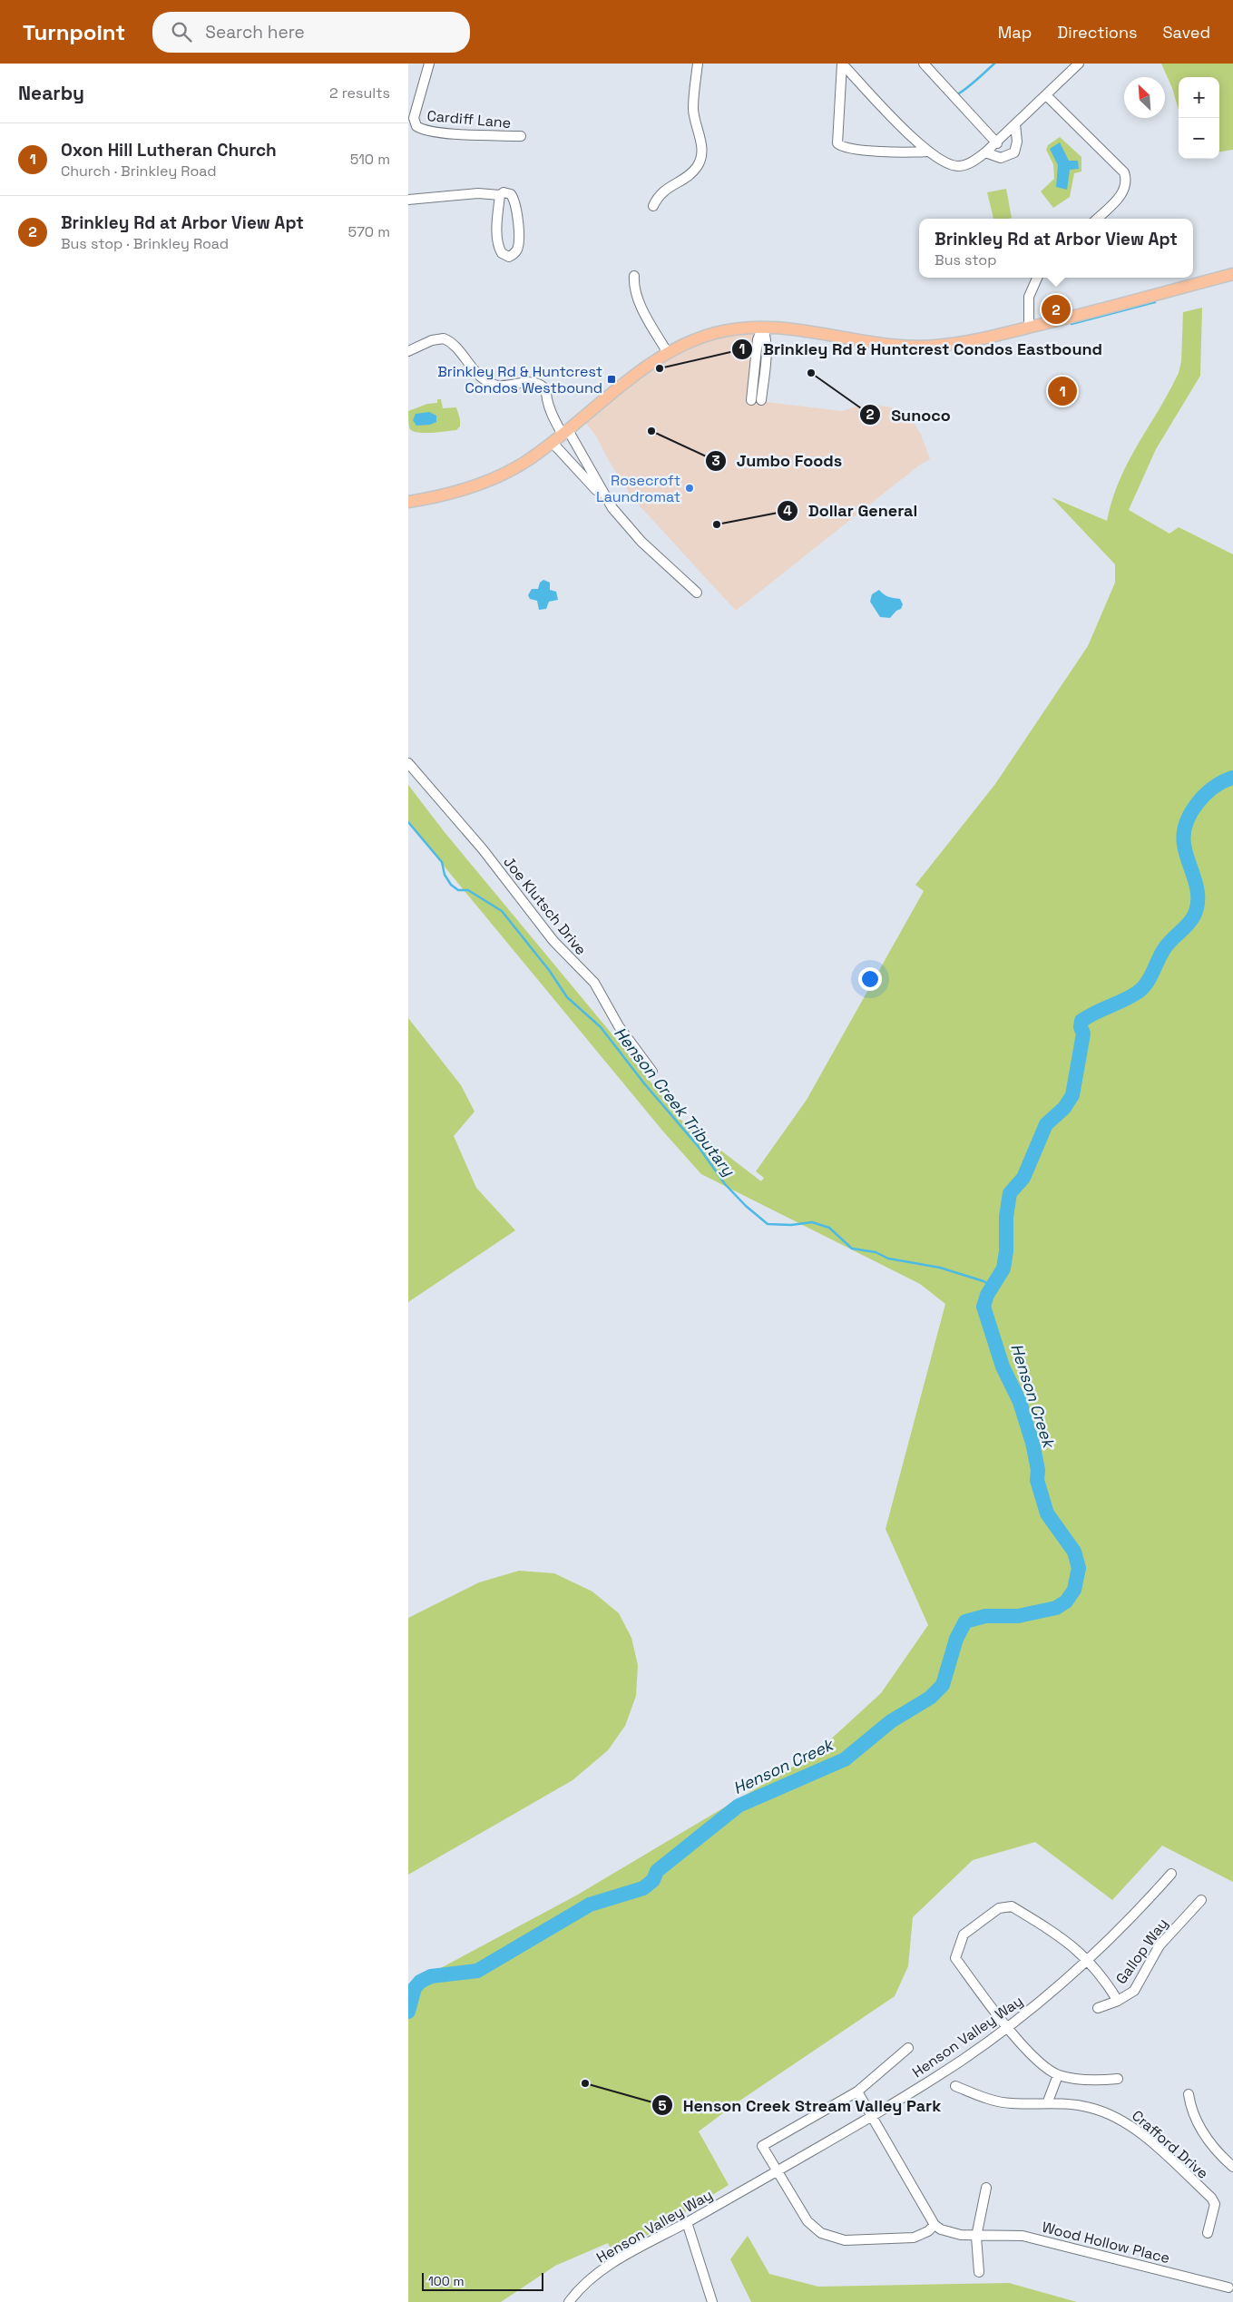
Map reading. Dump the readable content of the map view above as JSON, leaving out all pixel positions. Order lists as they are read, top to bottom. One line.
{"streets":{"street":["Cardiff Lane","Joe Klutsch Drive","Gallop Way","Henson Valley Way","Crafford Drive","Wood Hollow Place"]},"water":["Henson Creek Tributary","Henson Creek"],"places":{"other":["Brinkley Rd & Huntcrest Condos Eastbound","Sunoco","Jumbo Foods","Rosecroft Laundromat","Dollar General","Henson Creek Stream Valley Park"],"transit":["Brinkley Rd & Huntcrest Condos Westbound"]},"scale_bar":"100 m","north":"top left","page":{"header":"Turnpoint","search":"Search here","nav":["Map","Directions","Saved"],"heading":["Nearby","2 results"],"map_buttons":["+","−"],"list":[{"mark":"1","name":"Oxon Hill Lutheran Church","note":"Church · Brinkley Road","value":"510 m"},{"mark":"2","name":"Brinkley Rd at Arbor View Apt","note":"Bus stop · Brinkley Road","value":"570 m"}],"popup":["Brinkley Rd at Arbor View Apt","Bus stop"],"pins":["2","1"],"scale":"100 m"}}
